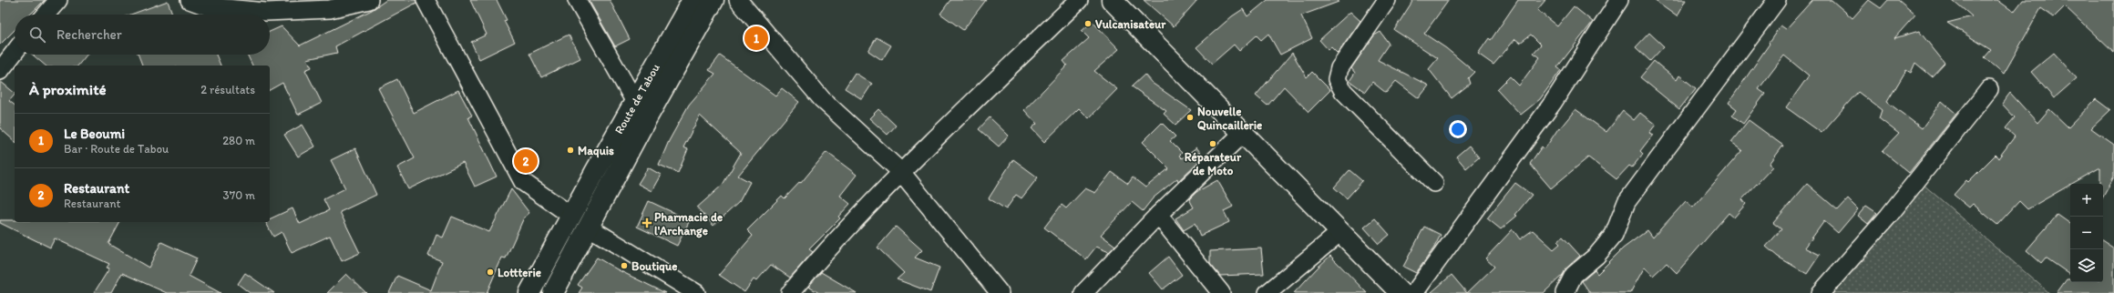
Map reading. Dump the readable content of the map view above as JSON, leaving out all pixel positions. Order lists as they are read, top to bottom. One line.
{"streets":{"main road":["Route de Tabou"]},"places":{"other":["Vulcanisateur","Nouvelle Quincaillerie","Réparateur de Moto","Maquis","Boutique","Lottterie"],"health":["Pharmacie de l'Archange"]},"page":{"search":"Rechercher","pins":["1","2"],"heading":["À proximité","2 résultats"],"list":[{"mark":"1","name":"Le Beoumi","note":"Bar · Route de Tabou","value":"280 m"},{"mark":"2","name":"Restaurant","note":"Restaurant","value":"370 m"}],"map_buttons":["+","−"]}}
